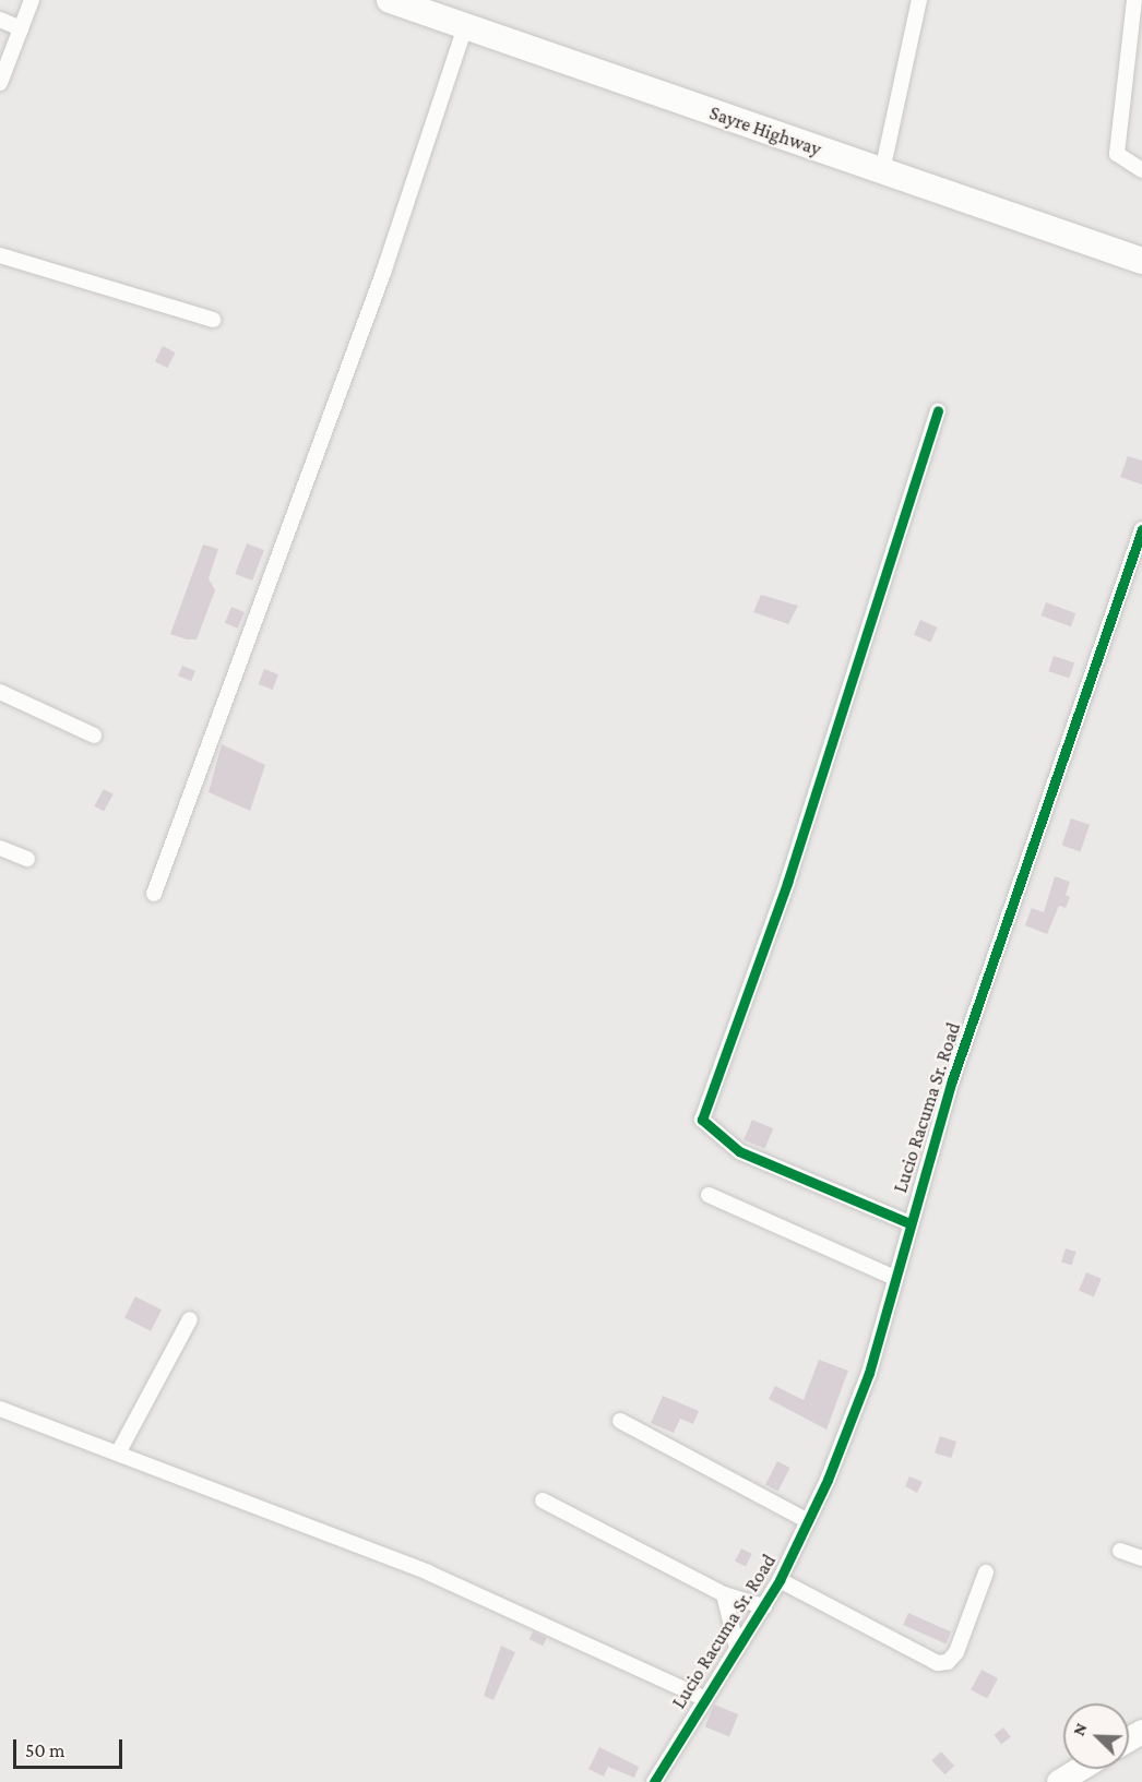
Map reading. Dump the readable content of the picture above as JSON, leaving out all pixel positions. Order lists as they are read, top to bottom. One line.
{"streets":{"highway":["Sayre Highway"],"street":["Lucio Racuma Sr. Road"]},"scale_bar":"50 m","north":"top left"}
